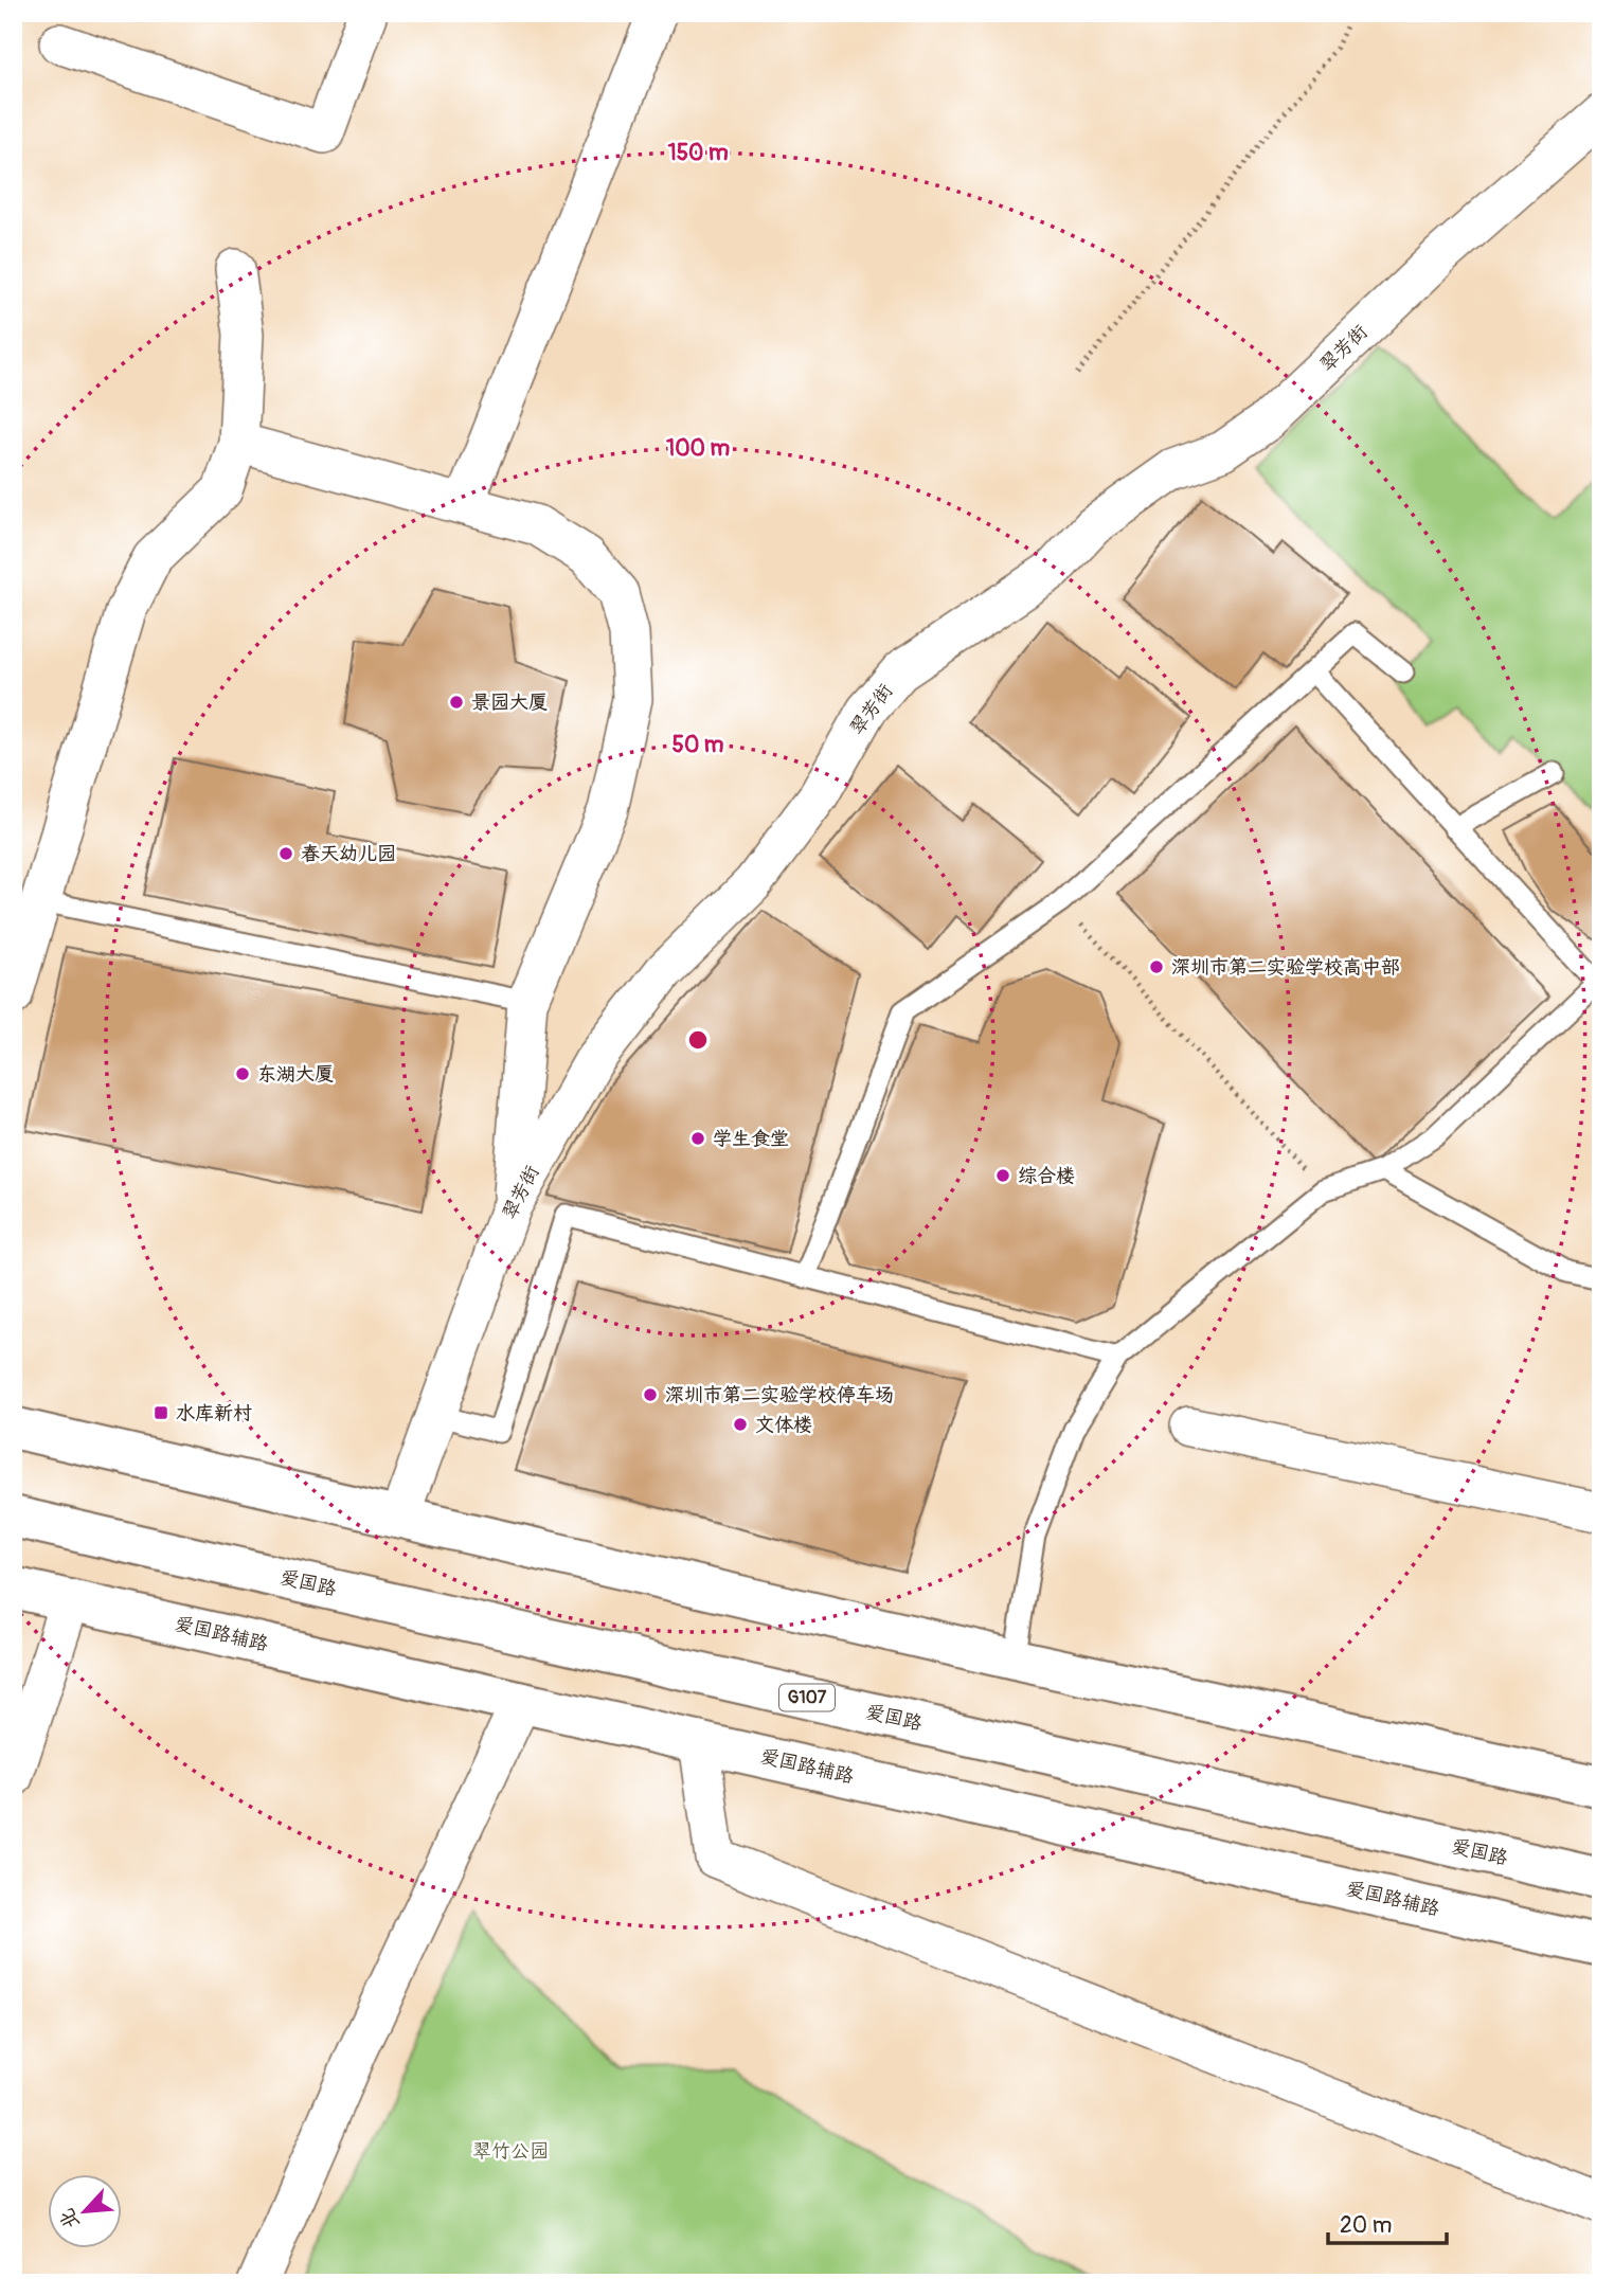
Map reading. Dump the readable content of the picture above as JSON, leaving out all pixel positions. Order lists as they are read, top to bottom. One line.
{"streets":{"main road":["爱国路","爱国路辅路","G107"],"street":["翠芳街"]},"parks":["翠竹公园"],"places":{"other":["景园大厦","春天幼儿园","深圳市第二实验学校高中部","东湖大厦","学生食堂","综合楼","深圳市第二实验学校停车场","文体楼"],"transit":["水库新村"]},"scale_bar":"20 m","north":"bottom left","rings":["150 m","100 m","50 m"]}
